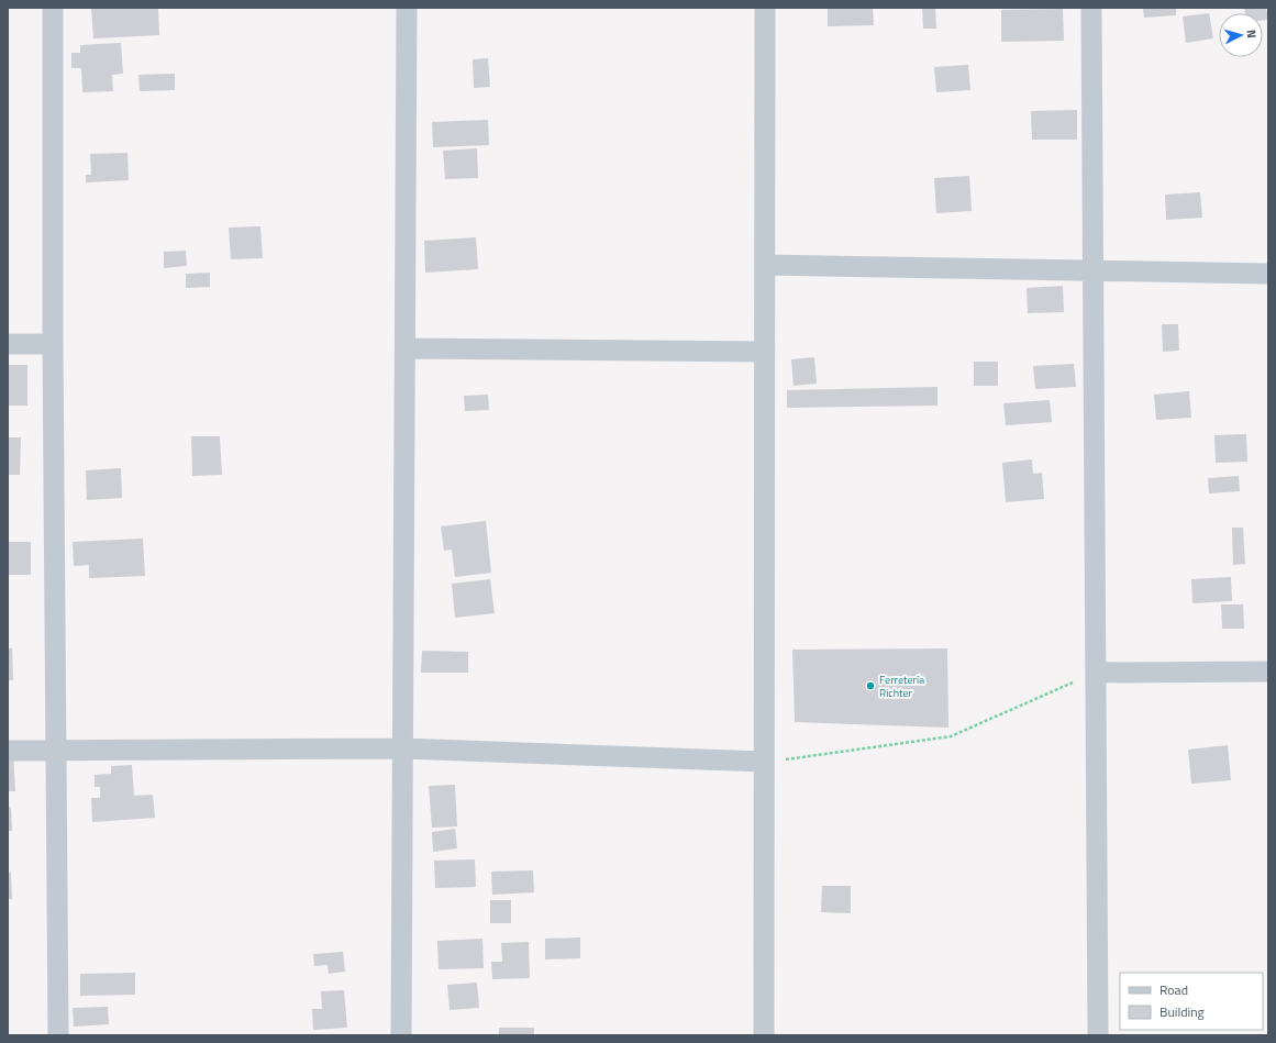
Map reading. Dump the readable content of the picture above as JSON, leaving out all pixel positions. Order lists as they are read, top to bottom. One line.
{"places":["Ferretería Richter"],"legend":["Road","Building"],"north":"right"}
